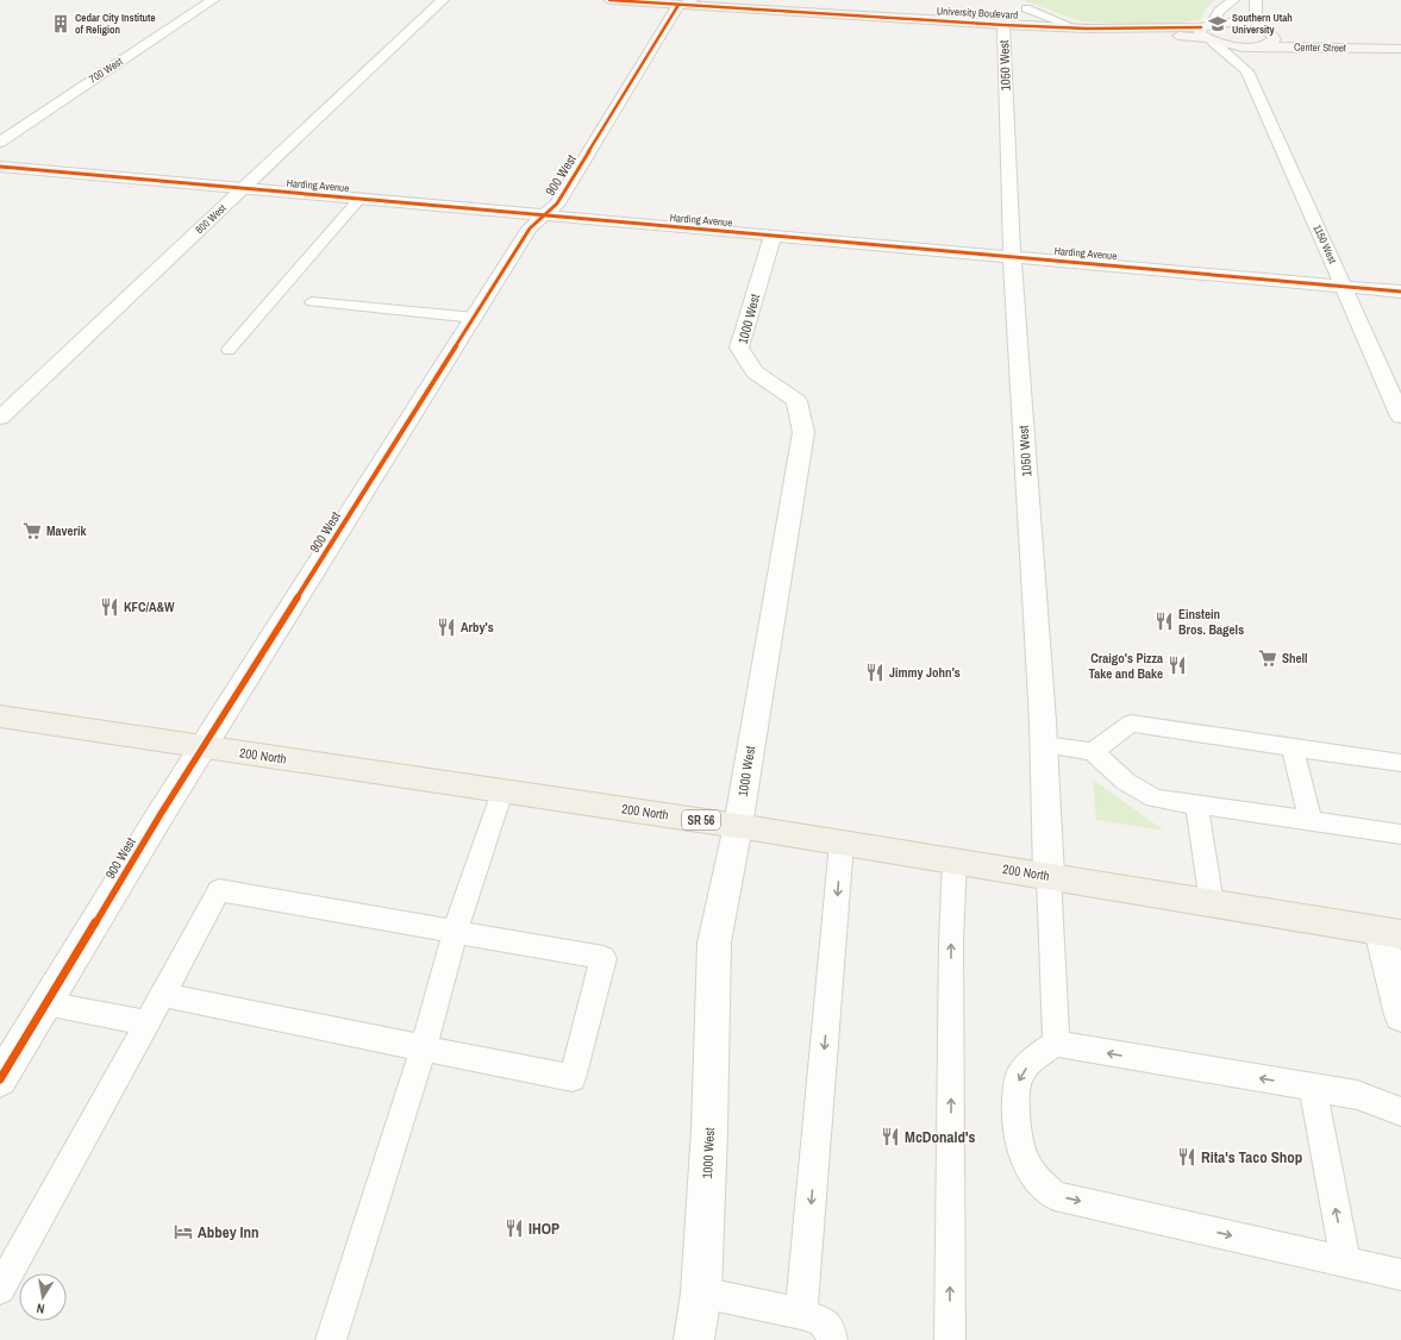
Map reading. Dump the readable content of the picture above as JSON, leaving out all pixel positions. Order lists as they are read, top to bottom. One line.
{"streets":{"main road":["University Boulevard","Center Street","200 North","SR 56"],"street":["1050 West","700 West","900 West","Harding Avenue","800 West","1150 West","1000 West"]},"crossings":[["University Boulevard","Center Street"],["University Boulevard","1050 West"],["University Boulevard","900 West"],["University Boulevard","1150 West"],["Center Street","1150 West"],["1050 West","Harding Avenue"],["1050 West","200 North"],["900 West","Harding Avenue"],["900 West","200 North"],["Harding Avenue","800 West"],["Harding Avenue","1150 West"],["Harding Avenue","1000 West"],["1000 West","200 North"]],"places":{"building":["Cedar City Institute of Religion"],"school or university":["Southern Utah University"],"supermarket":["Maverik","Shell"],"restaurant":["KFC/A&W","Einstein Bros. Bagels","Arby's","Craigo's Pizza Take and Bake","Jimmy John's","McDonald's","Rita's Taco Shop","IHOP"],"hotel":["Abbey Inn"]},"north":"bottom"}
